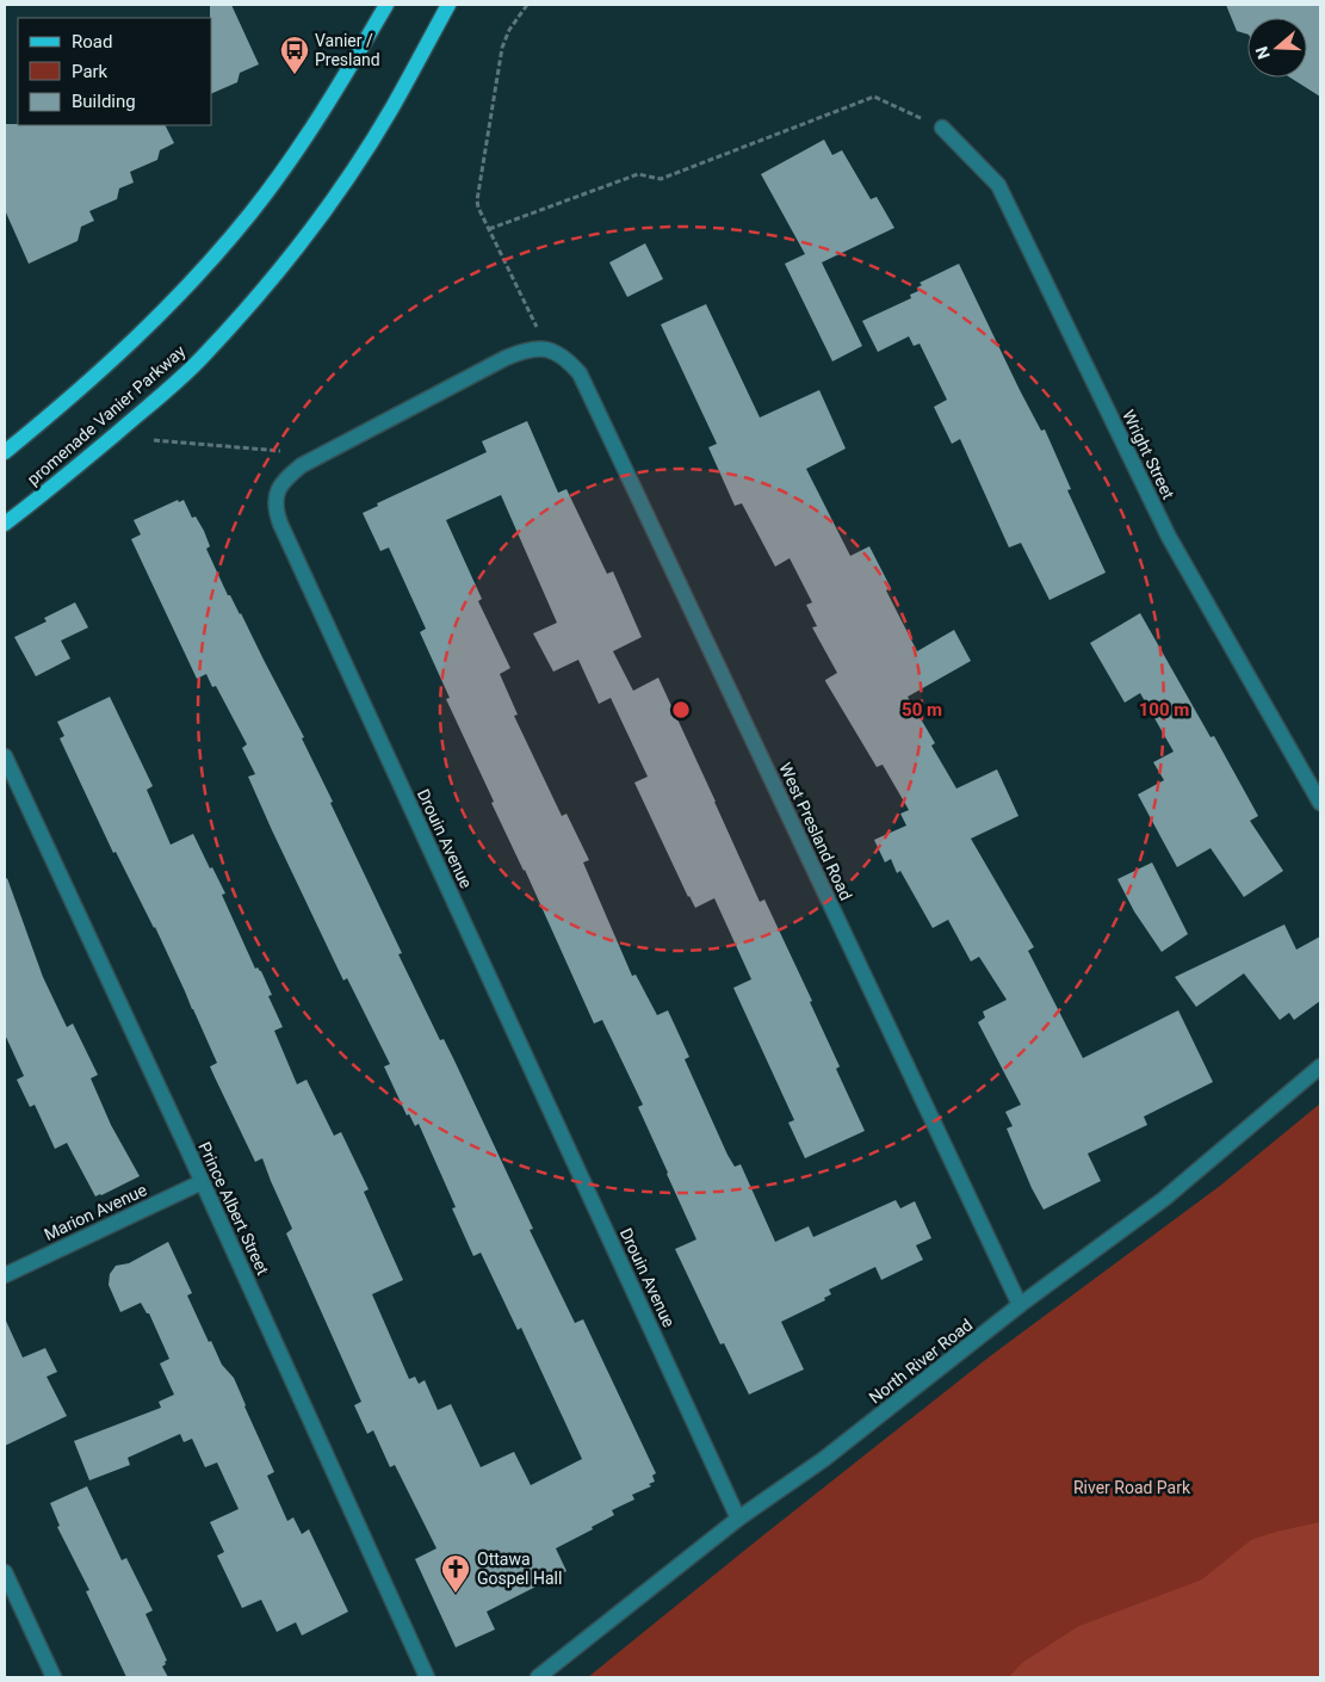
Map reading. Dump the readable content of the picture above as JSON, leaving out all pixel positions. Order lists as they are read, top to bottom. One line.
{"streets":{"main road":["promenade Vanier Parkway"],"street":["Wright Street","West Presland Road","Drouin Avenue","Prince Albert Street","Marion Avenue","North River Road"]},"crossings":[["West Presland Road","Drouin Avenue"],["West Presland Road","North River Road"],["Drouin Avenue","North River Road"],["Prince Albert Street","Marion Avenue"]],"parks":["River Road Park"],"places":{"bus stop":["Vanier / Presland"],"church":["Ottawa Gospel Hall"]},"legend":["Road","Park","Building"],"north":"left","rings":["50 m","100 m"]}
